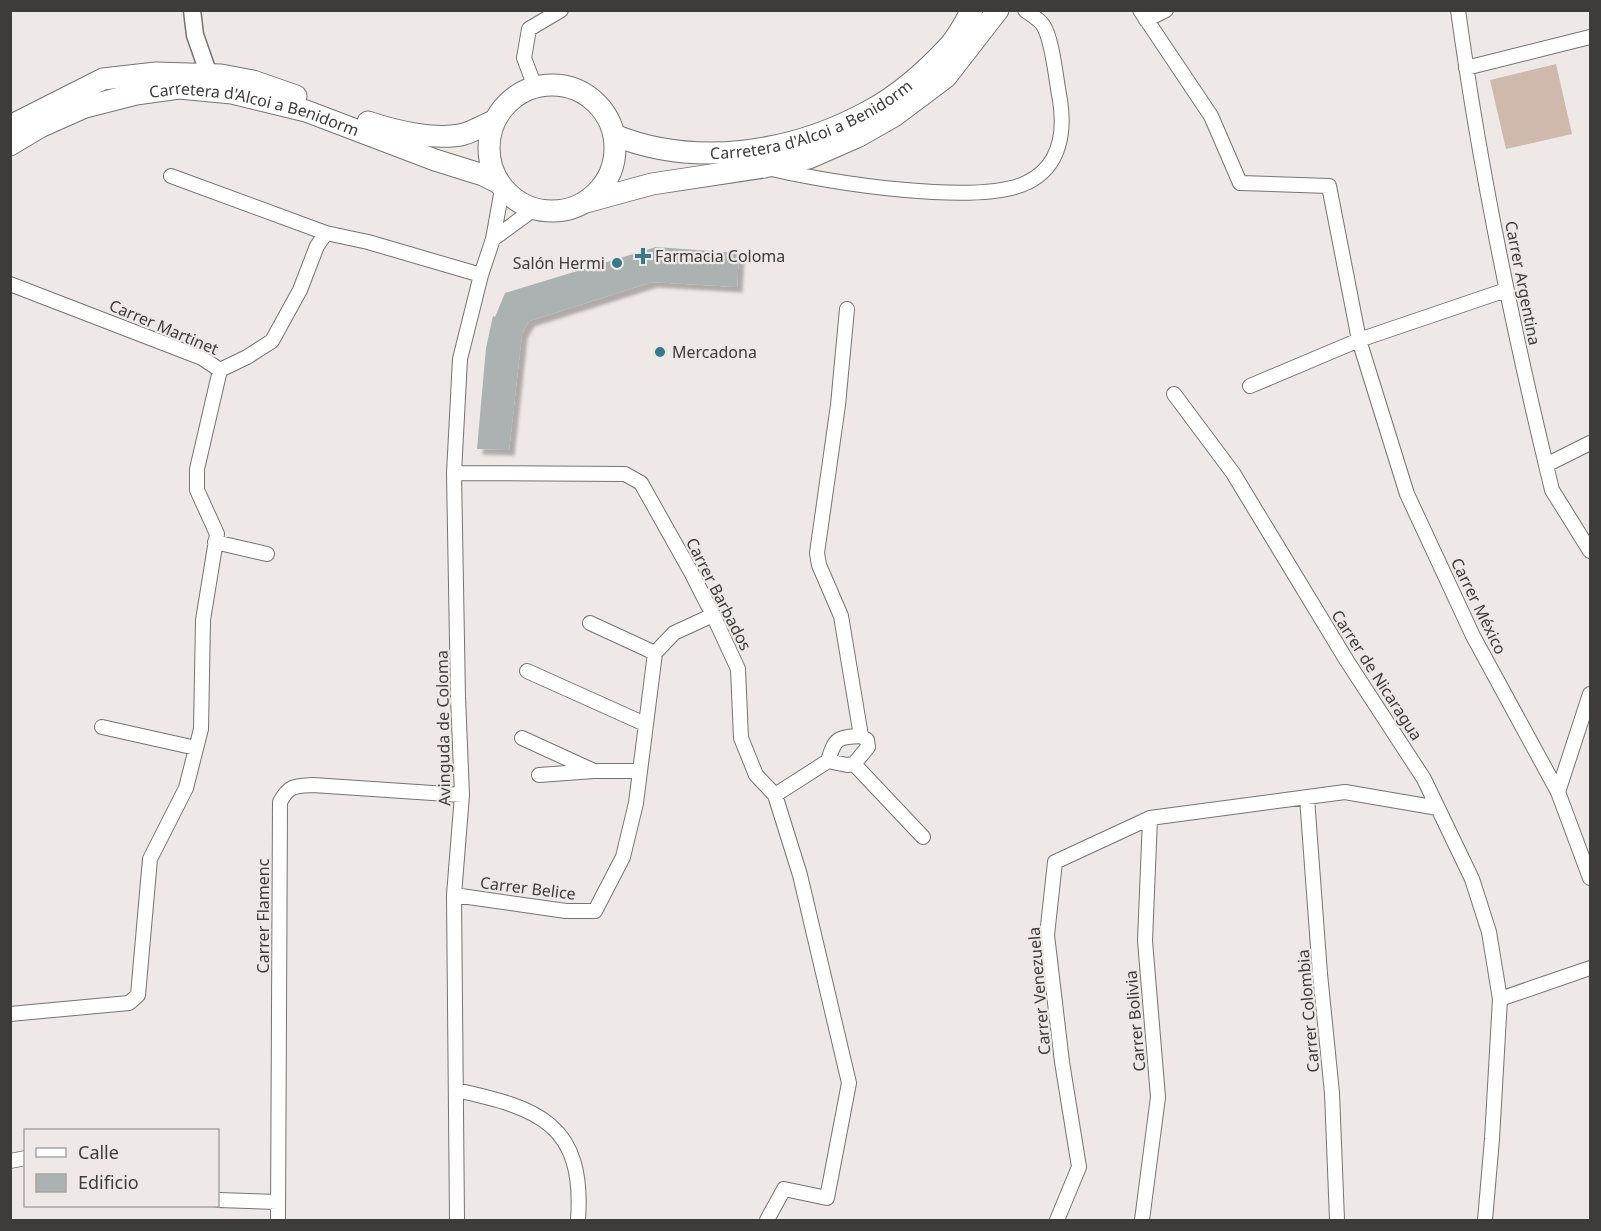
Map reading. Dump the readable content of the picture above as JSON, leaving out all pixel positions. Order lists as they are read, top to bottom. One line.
{"streets":{"main road":["Carretera d'Alcoi a Benidorm"],"street":["Carrer Argentina","Carrer Martinet","Carrer Barbados","Carrer México","Carrer de Nicaragua","Avinguda de Coloma","Carrer Belice","Carrer Flamenc","Carrer Venezuela","Carrer Colombia","Carrer Bolivia"]},"crossings":[["Carretera d'Alcoi a Benidorm","Avinguda de Coloma"],["Carrer Barbados","Avinguda de Coloma"],["Carrer de Nicaragua","Carrer Venezuela"],["Avinguda de Coloma","Carrer Belice"],["Avinguda de Coloma","Carrer Flamenc"],["Carrer Venezuela","Carrer Colombia"],["Carrer Venezuela","Carrer Bolivia"]],"places":{"health":["Farmacia Coloma"],"other":["Salón Hermi","Mercadona"]},"legend":["Calle","Edificio"]}
